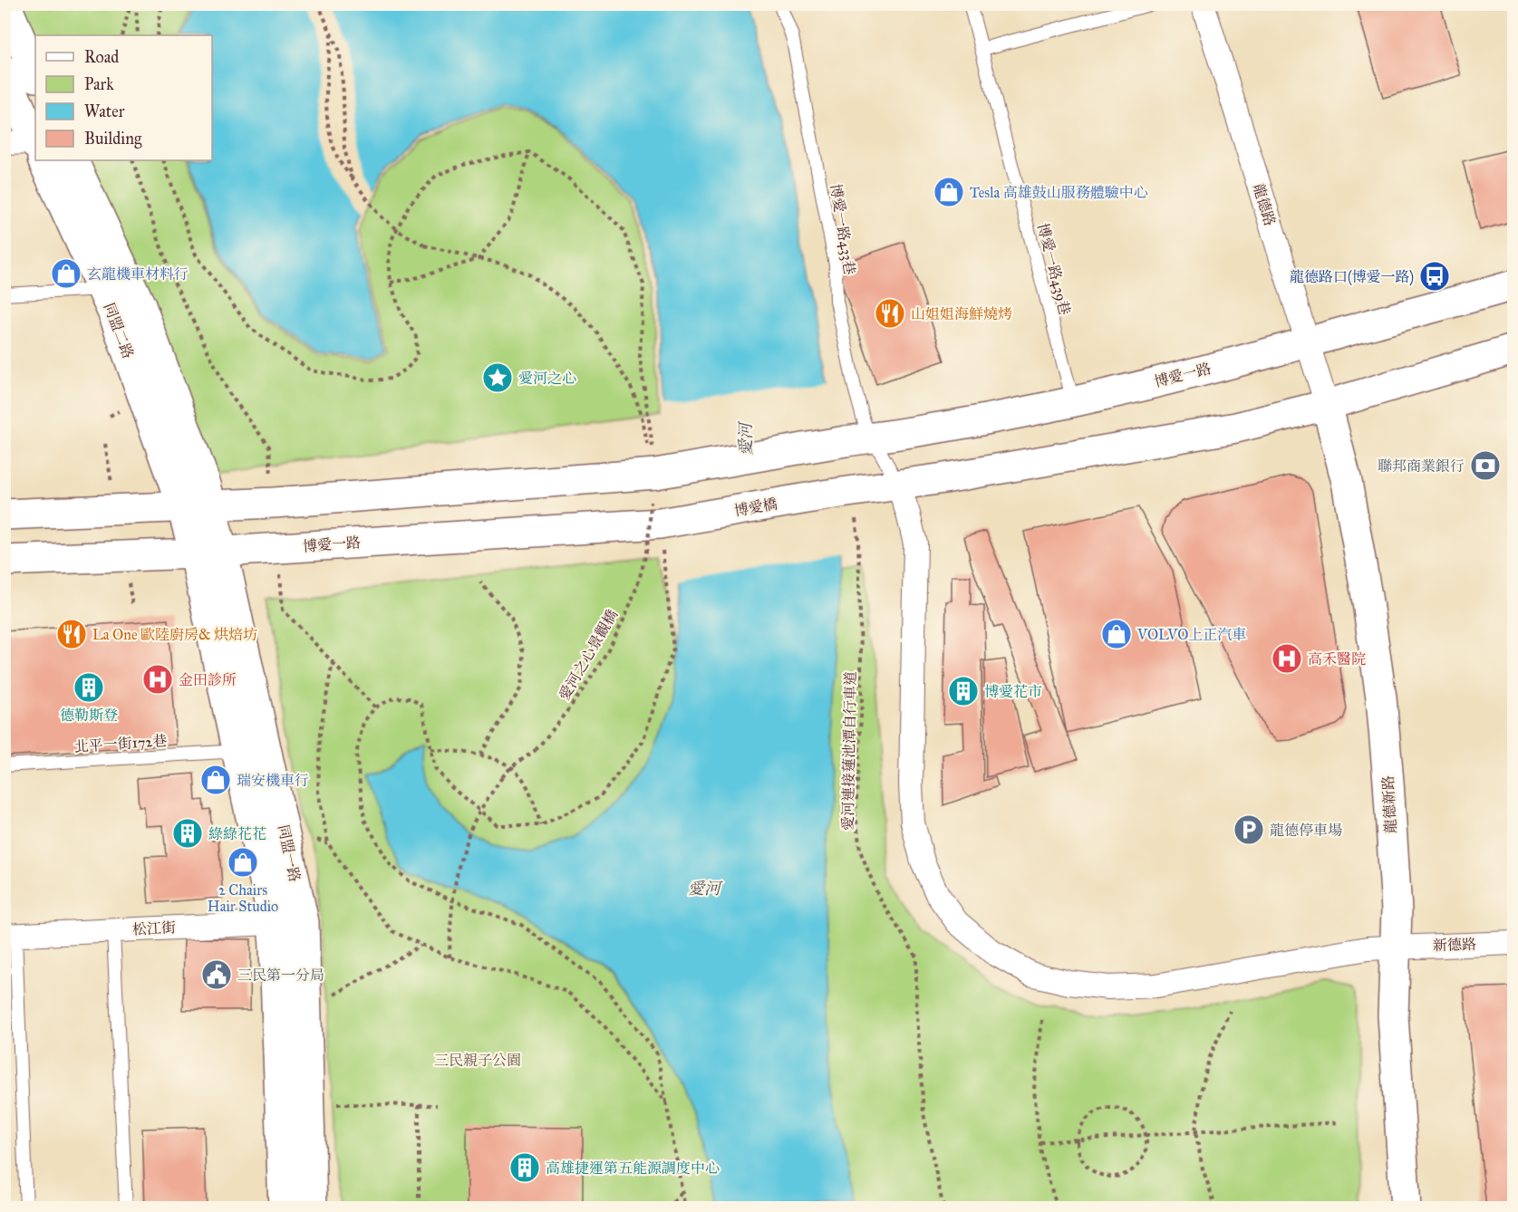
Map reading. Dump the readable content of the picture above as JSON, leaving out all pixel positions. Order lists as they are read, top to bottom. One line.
{"streets":{"street":["龍德路","同盟二路","博愛一路","博愛橋","龍德新路","同盟一路","松江街","新德路"],"lane":["博愛一路433巷","博愛一路439巷","北平一街172巷"],"path":["愛河之心景觀橋","愛河連接蓮池潭自行車道"]},"crossings":[["龍德路","博愛一路"],["龍德路","龍德新路"],["博愛一路433巷","博愛一路"],["博愛一路433巷","博愛橋"],["博愛一路433巷","新德路"],["博愛一路439巷","博愛一路"],["同盟二路","同盟一路"],["博愛一路","博愛橋"],["博愛一路","愛河之心景觀橋"],["博愛一路","同盟一路"],["博愛橋","愛河之心景觀橋"],["博愛橋","新德路"],["北平一街172巷","同盟一路"],["龍德新路","新德路"],["同盟一路","松江街"]],"water":["愛河"],"parks":["三民親子公園"],"places":{"shop":["Tesla 高雄鼓山服務體驗中心","玄龍機車材料行","VOLVO上正汽車","瑞安機車行","2 Chairs Hair Studio"],"bus stop":["龍德路口(博愛一路)"],"restaurant":["山姐姐海鮮燒烤","La One 歐陸廚房& 烘焙坊"],"place":["愛河之心"],"bank":["聯邦商業銀行"],"hospital":["高禾醫院","金田診所"],"building":["德勒斯登","博愛花市","綠綠花花","高雄捷運第五能源調度中心"],"parking":["龍德停車場"],"public building":["三民第一分局"]},"legend":["Road","Park","Water","Building"]}
